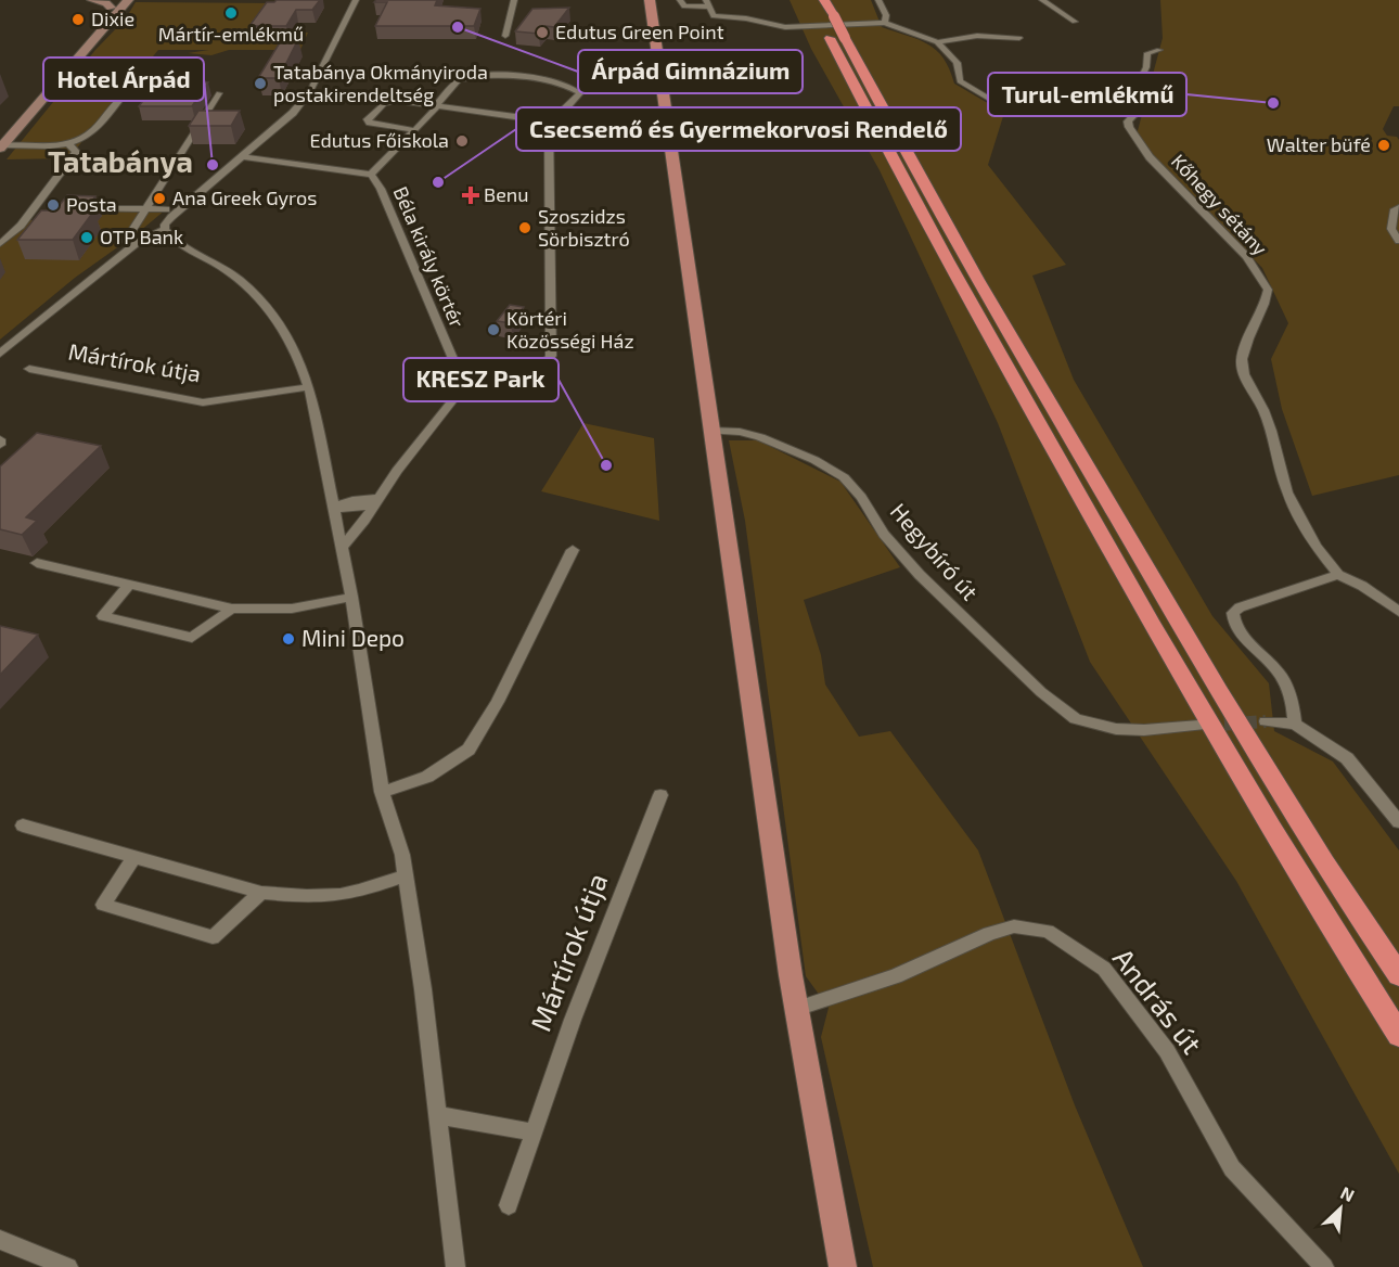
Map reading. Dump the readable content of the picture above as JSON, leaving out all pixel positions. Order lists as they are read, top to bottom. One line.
{"streets":{"street":["Kőhegy sétány","Béla király körtér","Mártírok útja","Hegybíró út","András út"]},"districts":["Tatabánya"],"places":{"other":["Mártír-emlékmű","Dixie","Árpád Gimnázium","Edutus Green Point","Tatabánya Okmányiroda postakirendeltség","Turul-emlékmű","Edutus Főiskola","Walter büfé","Hotel Árpád","Csecsemő és Gyermekorvosi Rendelő","Ana Greek Gyros","Posta","Szoszidzs Sörbisztró","OTP Bank","Körtéri Közösségi Ház","KRESZ Park","Mini Depo"],"health":["Benu"]},"north":"top right"}
